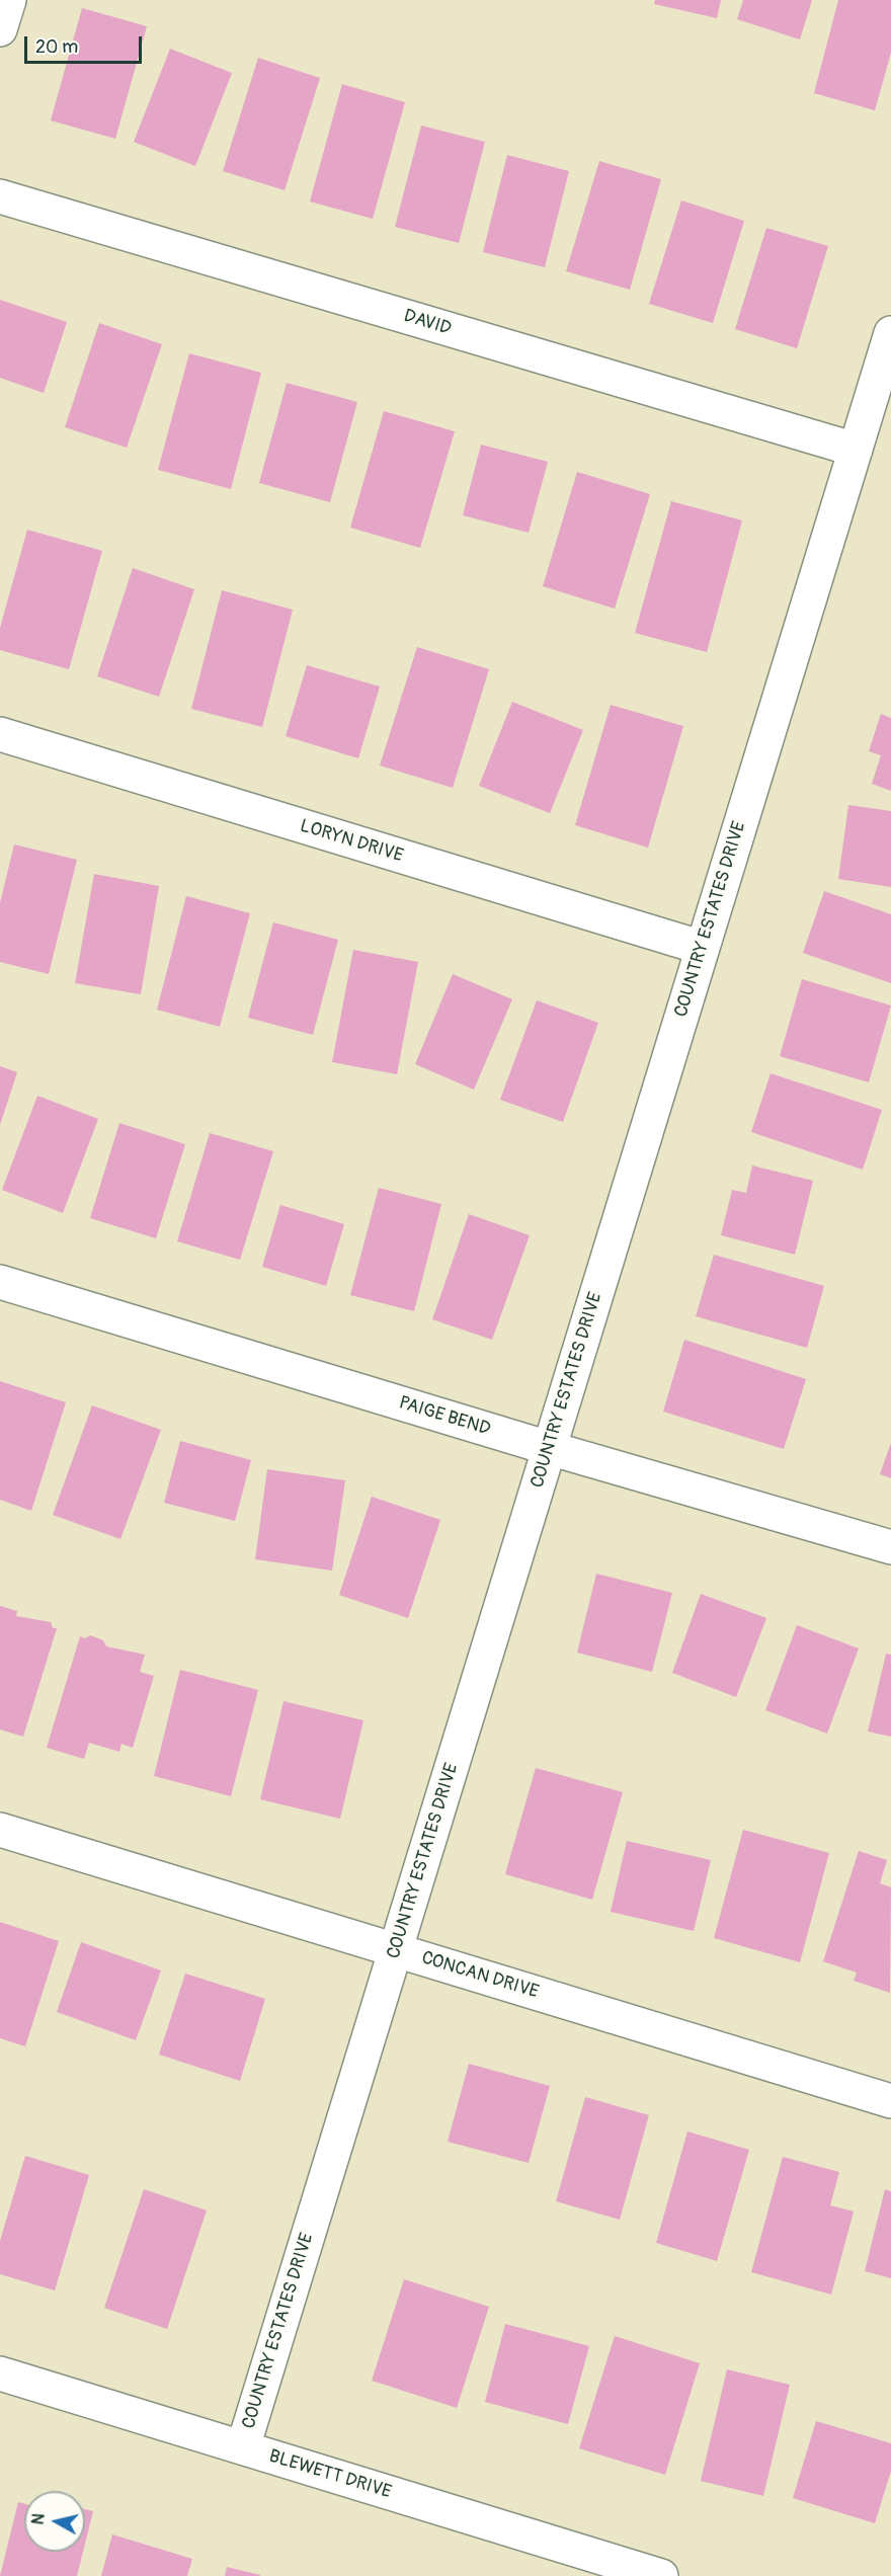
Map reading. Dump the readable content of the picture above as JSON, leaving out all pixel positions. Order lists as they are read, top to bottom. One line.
{"streets":{"street":["DAVID","LORYN DRIVE","COUNTRY ESTATES DRIVE","PAIGE BEND","CONCAN DRIVE","BLEWETT DRIVE"]},"crossings":[["DAVID","COUNTRY ESTATES DRIVE"],["LORYN DRIVE","COUNTRY ESTATES DRIVE"],["COUNTRY ESTATES DRIVE","PAIGE BEND"],["COUNTRY ESTATES DRIVE","CONCAN DRIVE"],["COUNTRY ESTATES DRIVE","BLEWETT DRIVE"]],"scale_bar":"20 m","north":"left"}
